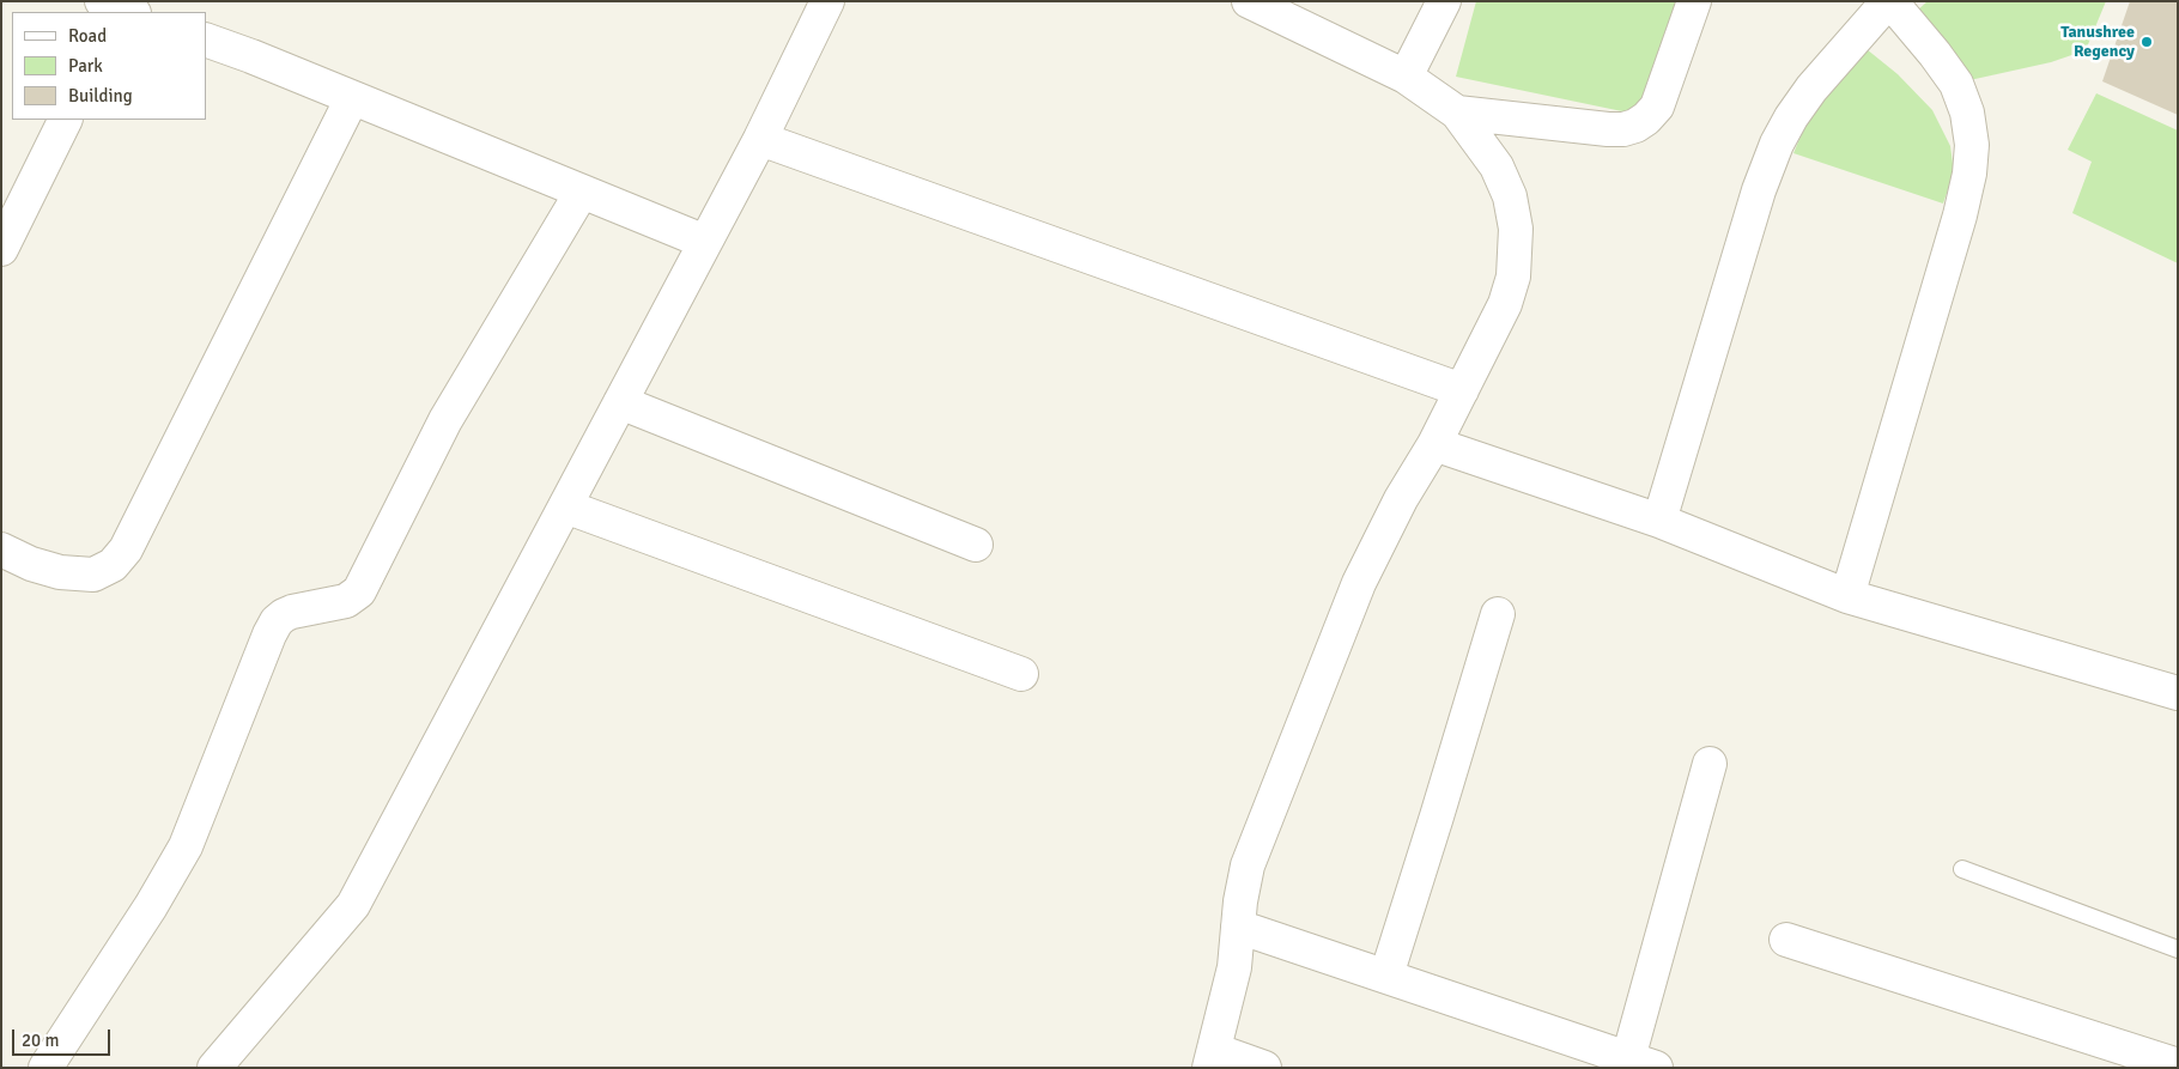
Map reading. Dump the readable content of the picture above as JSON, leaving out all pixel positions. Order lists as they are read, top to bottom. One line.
{"places":["Tanushree Regency"],"legend":["Road","Park","Building"],"scale_bar":"20 m"}
